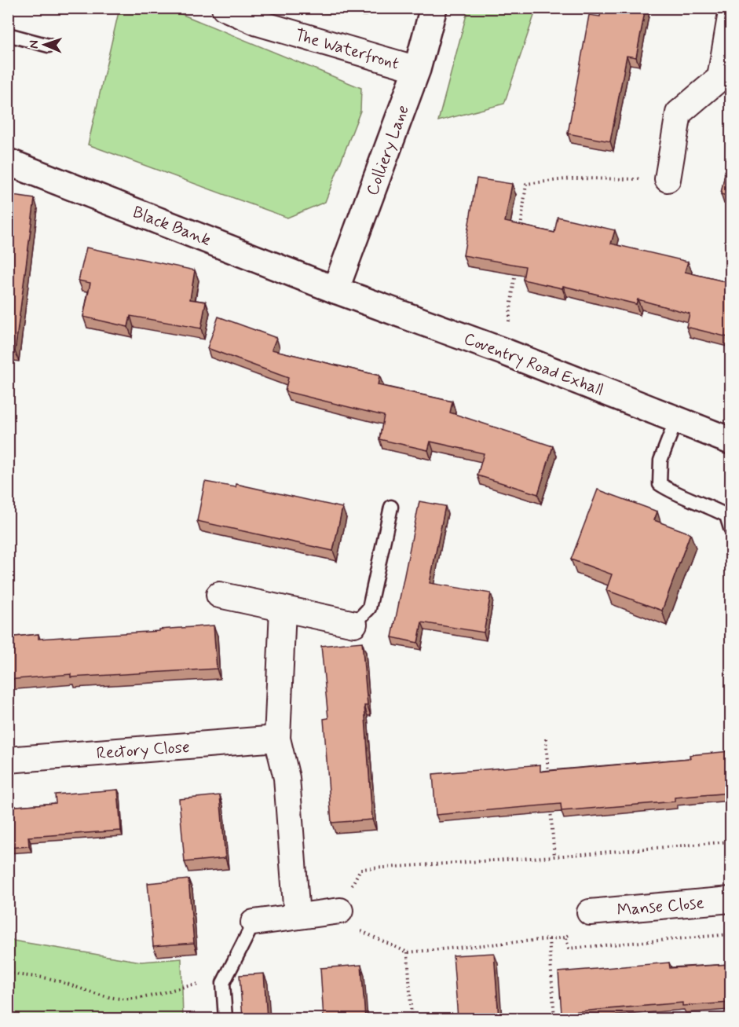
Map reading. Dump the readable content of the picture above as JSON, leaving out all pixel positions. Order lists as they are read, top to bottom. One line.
{"streets":{"main road":["Colliery Lane","Black Bank","Coventry Road Exhall"],"street":["The Waterfront","Rectory Close","Manse Close"]},"crossings":[["The Waterfront","Colliery Lane"],["Colliery Lane","Black Bank"],["Colliery Lane","Coventry Road Exhall"],["Black Bank","Coventry Road Exhall"]],"north":"left"}
